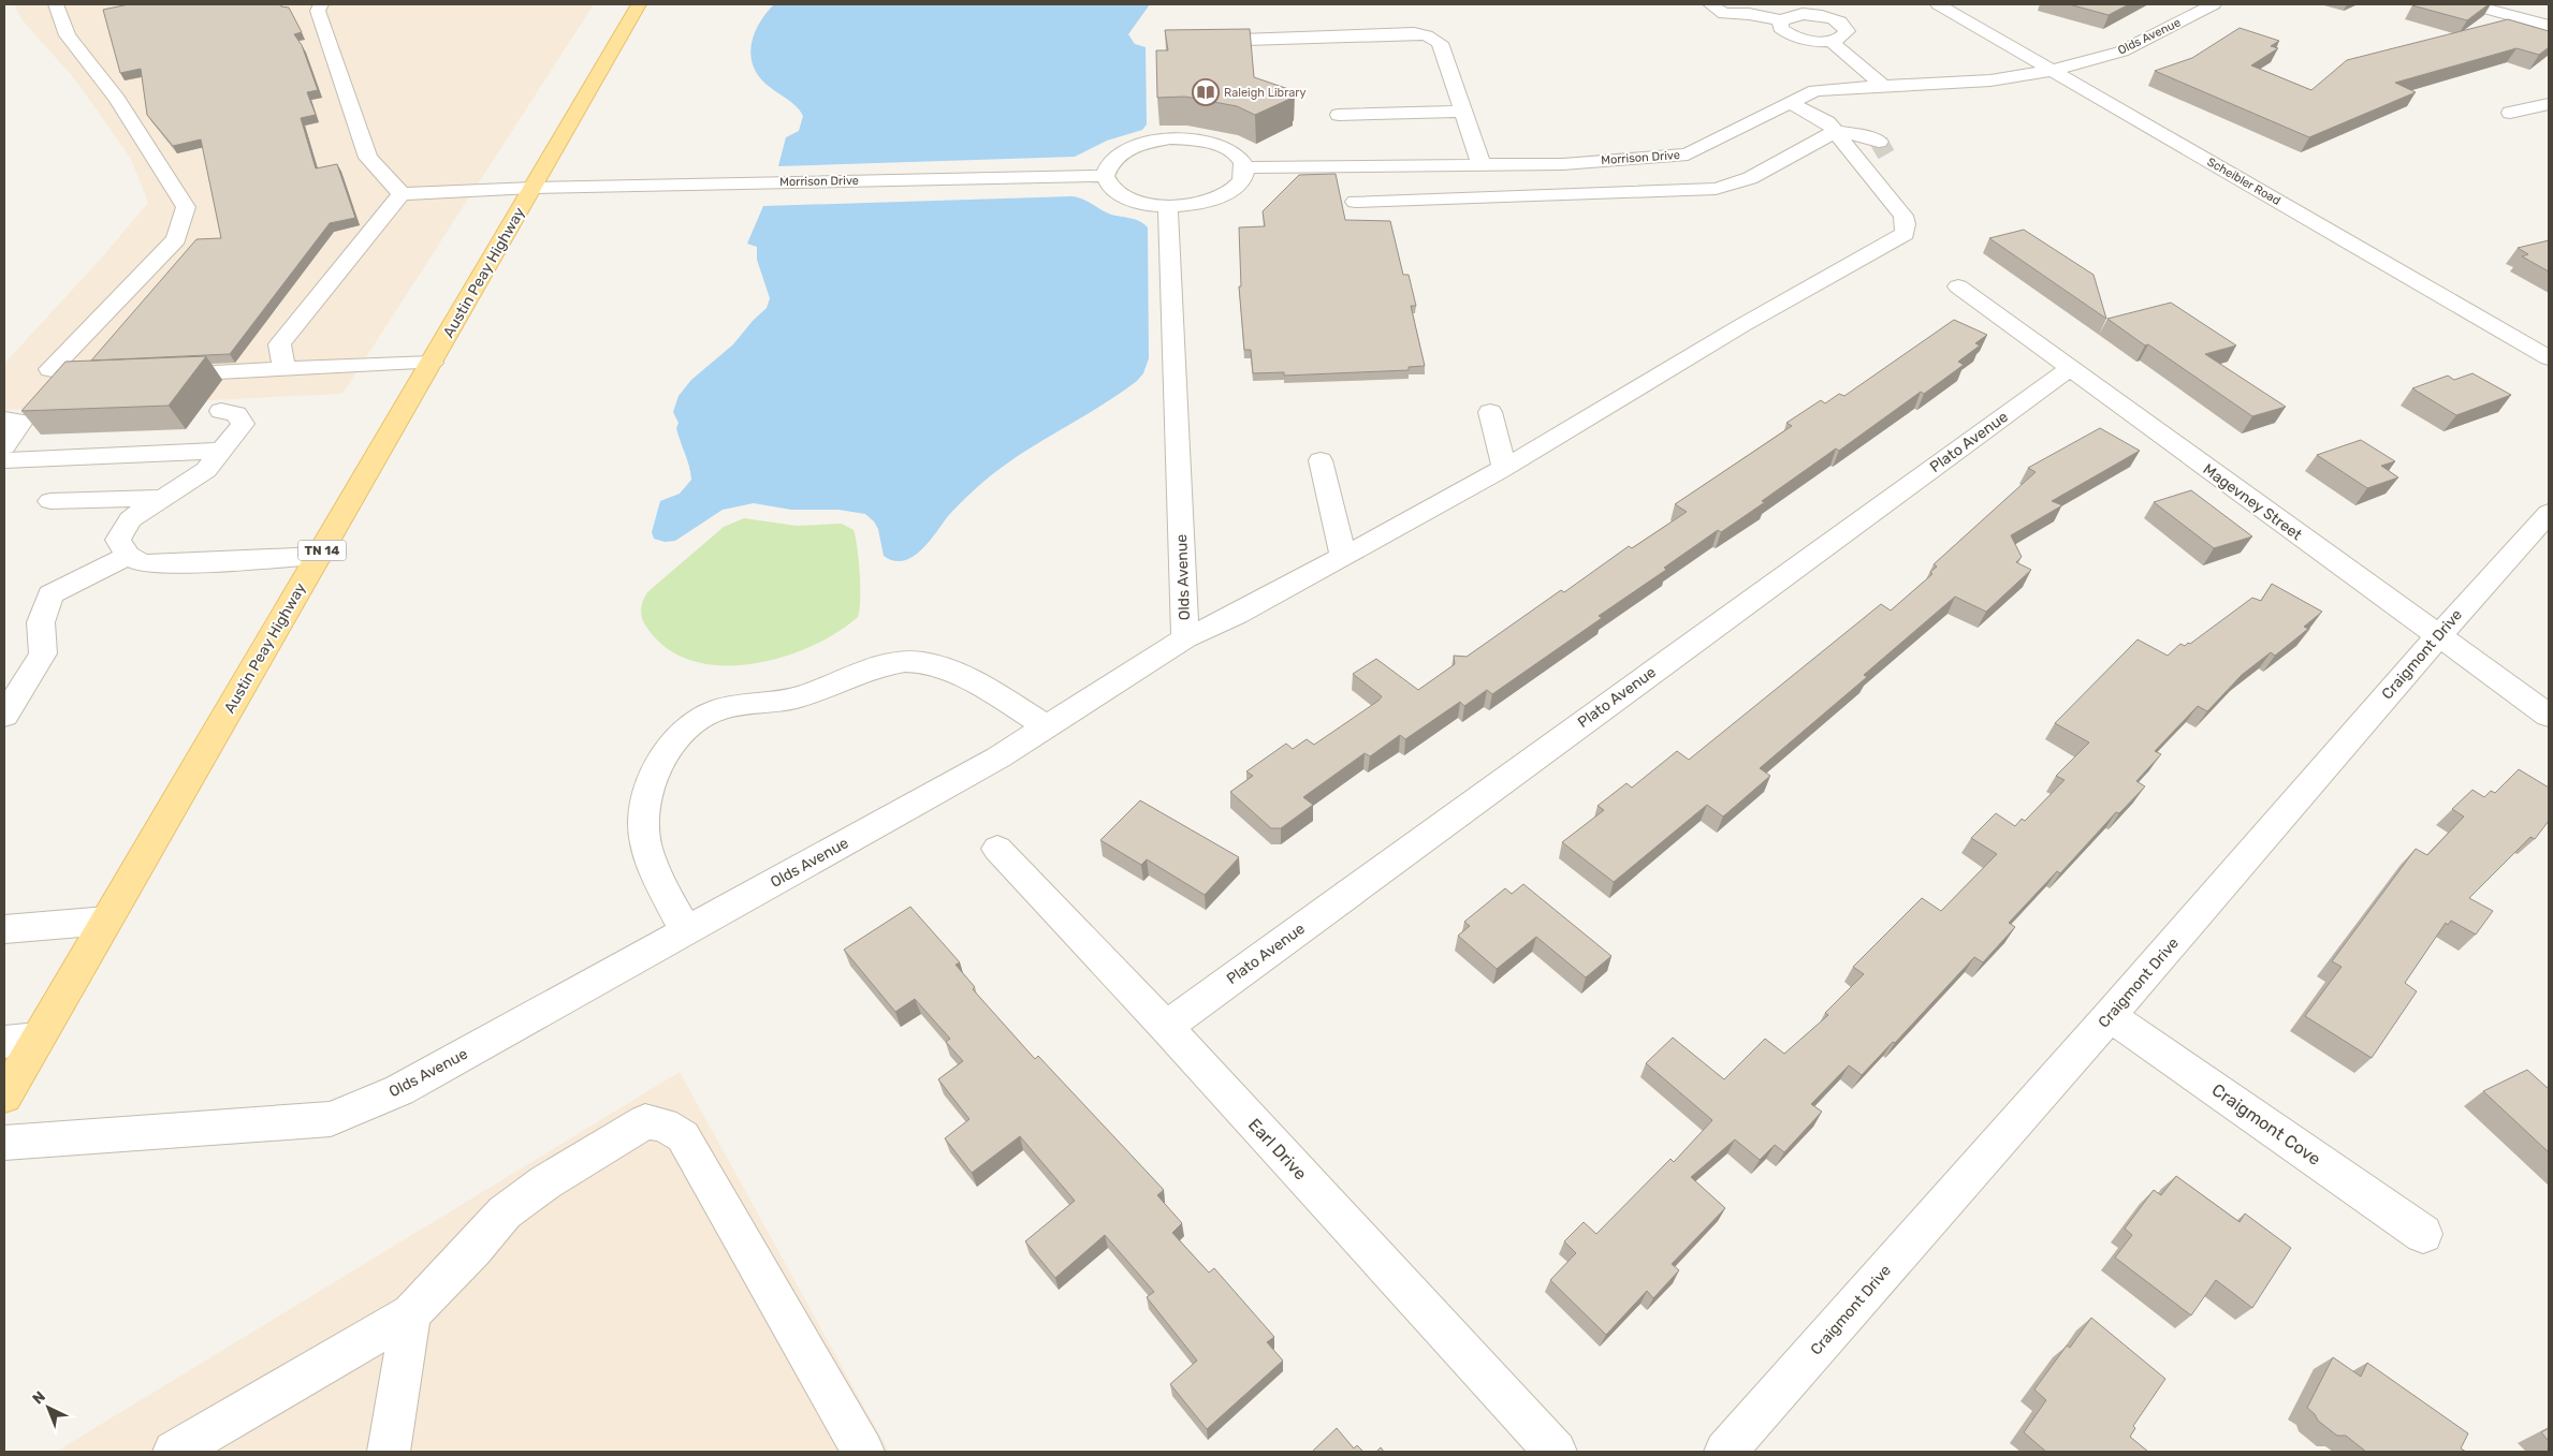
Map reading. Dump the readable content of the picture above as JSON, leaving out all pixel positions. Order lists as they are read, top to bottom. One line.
{"streets":{"main road":["Austin Peay Highway","TN 14"],"street":["Olds Avenue","Morrison Drive","Scheibler Road","Plato Avenue","Magevney Street","Craigmont Drive","Craigmont Cove","Earl Drive"]},"crossings":[["Olds Avenue","Morrison Drive"],["Olds Avenue","Scheibler Road"],["Morrison Drive","Scheibler Road"],["Morrison Drive","Austin Peay Highway"],["Plato Avenue","Magevney Street"],["Plato Avenue","Earl Drive"],["Magevney Street","Craigmont Drive"],["Craigmont Drive","Craigmont Cove"]],"places":{"library":["Raleigh Library"]},"north":"top left"}
